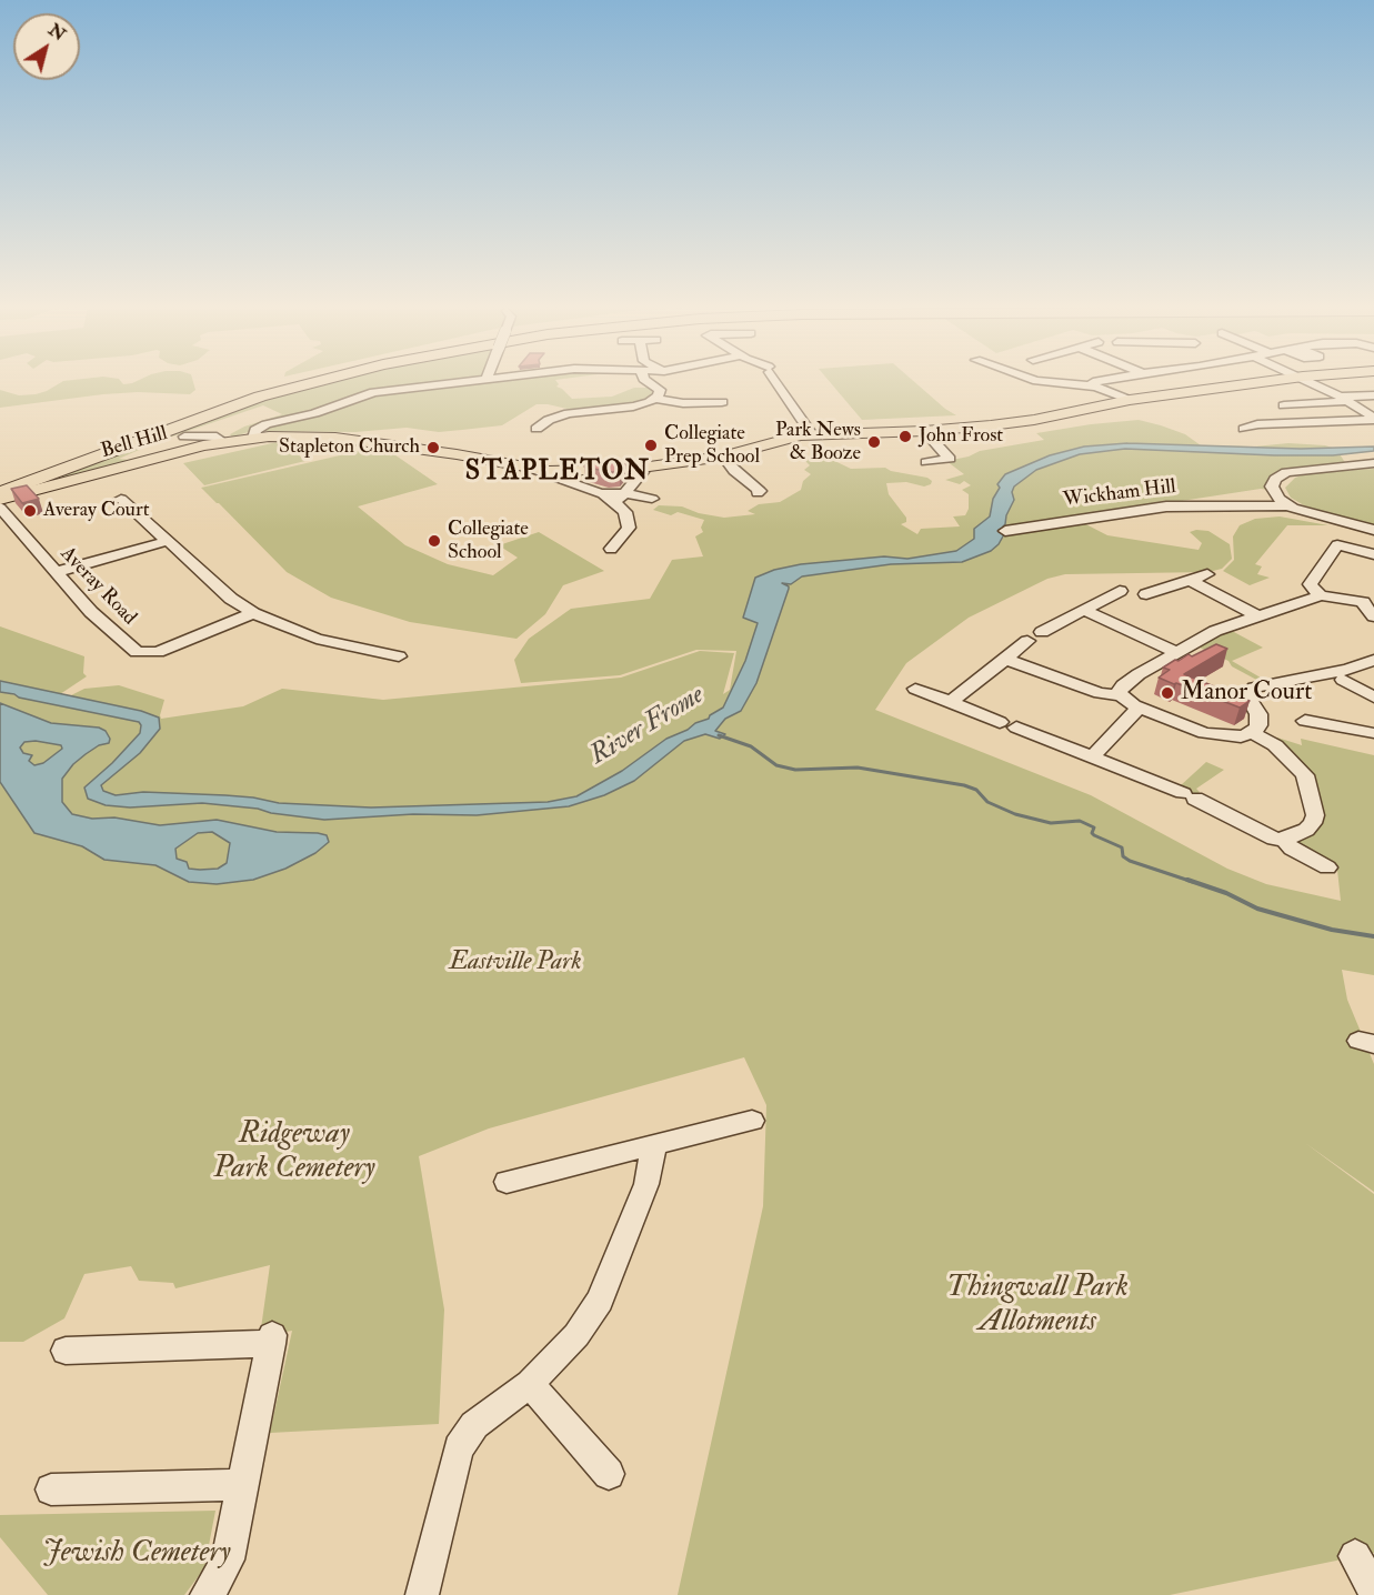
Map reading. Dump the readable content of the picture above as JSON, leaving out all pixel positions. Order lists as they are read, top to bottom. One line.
{"streets":{"main road":["Bell Hill"],"street":["Wickham Hill","Averay Road"]},"districts":["STAPLETON"],"water":["River Frome"],"parks":["Eastville Park","Ridgeway Park Cemetery","Thingwall Park Allotments","Jewish Cemetery"],"places":["John Frost","Park News & Booze","Collegiate Prep School","Stapleton Church","Averay Court","Collegiate School","Manor Court"],"north":"top right"}
